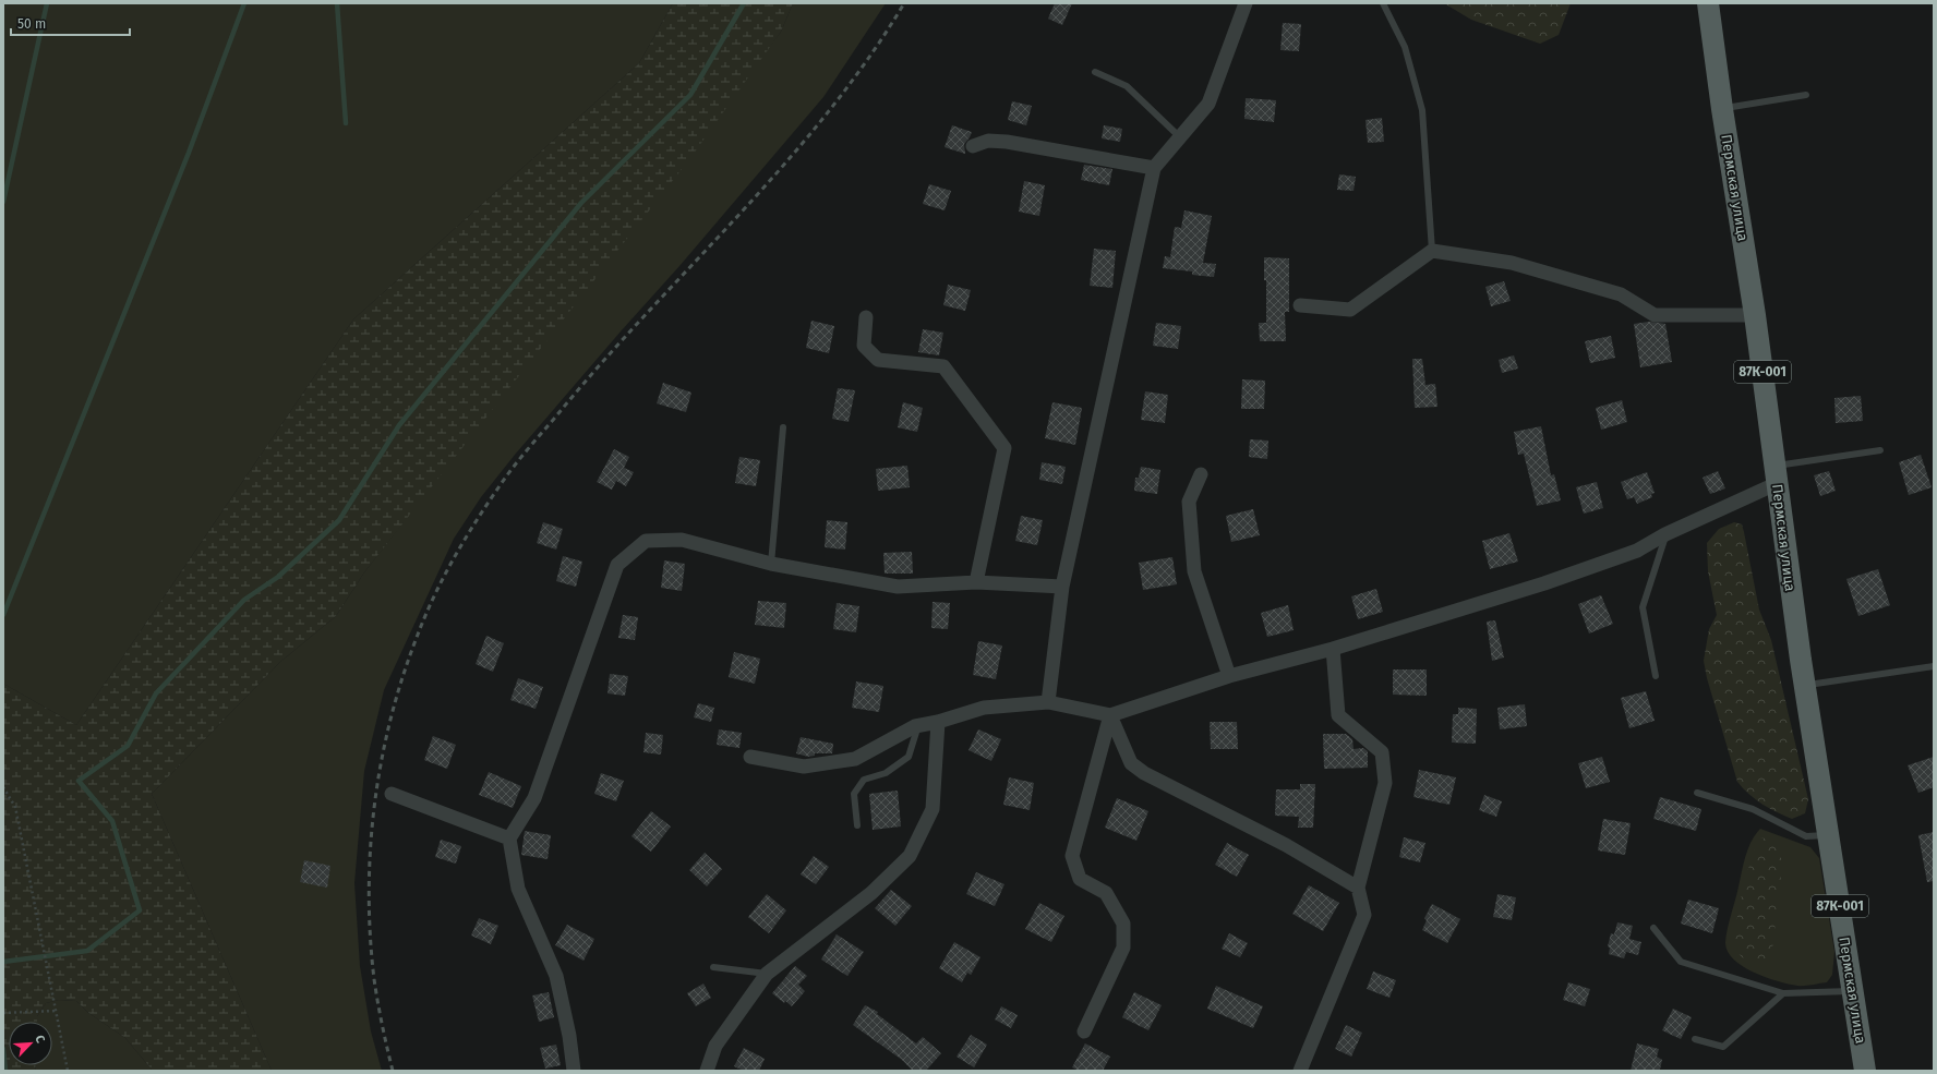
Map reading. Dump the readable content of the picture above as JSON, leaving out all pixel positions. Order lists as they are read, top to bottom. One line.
{"streets":{"main road":["Пермская улица","87К-001"]},"scale_bar":"50 m","north":"top right"}
